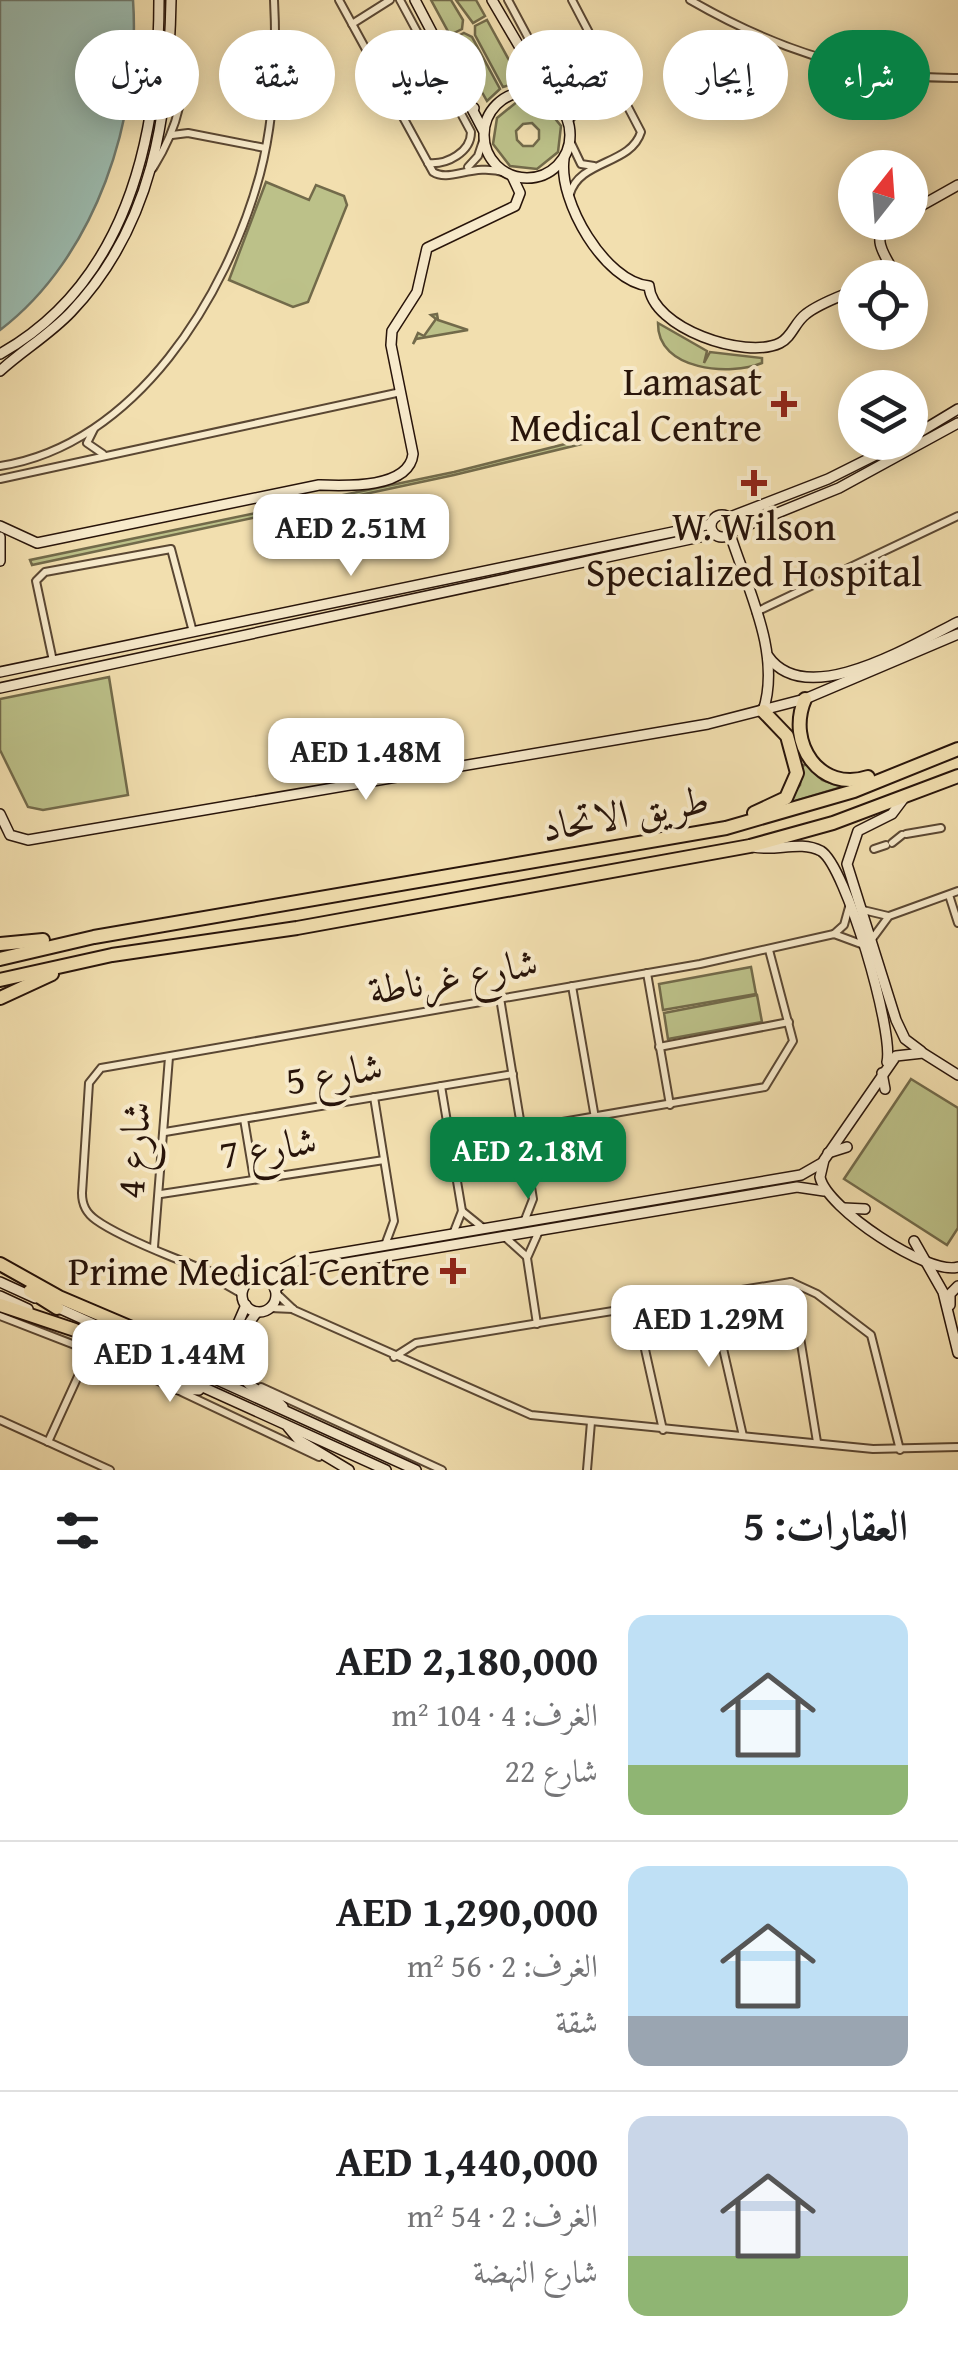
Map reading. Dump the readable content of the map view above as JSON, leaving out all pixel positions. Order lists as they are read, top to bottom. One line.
{"streets":{"highway":["طريق الاتحاد"],"street":["شارع غرناطة","شارع 5","شارع 7","شارع 4"]},"crossings":[["شارع غرناطة","شارع 4"],["شارع 5","شارع 4"],["شارع 7","شارع 4"]],"places":{"health":["Lamasat Medical Centre","W. Wilson Specialized Hospital","Prime Medical Centre"]},"north":"top","page":{"chip":["شراء","إيجار","تصفية","جديد","شقة","منزل"],"price":["AED 2.51M","AED 1.48M","AED 2.18M","AED 1.29M","AED 1.44M"],"heading":"العقارات: 5","list":[{"name":"AED 2,180,000","note":"الغرف: 4 · 104 m² · شارع 22"},{"name":"AED 1,290,000","note":"الغرف: 2 · 56 m² · شقة"},{"name":"AED 1,440,000","note":"الغرف: 2 · 54 m² · شارع النهضة"}]}}
